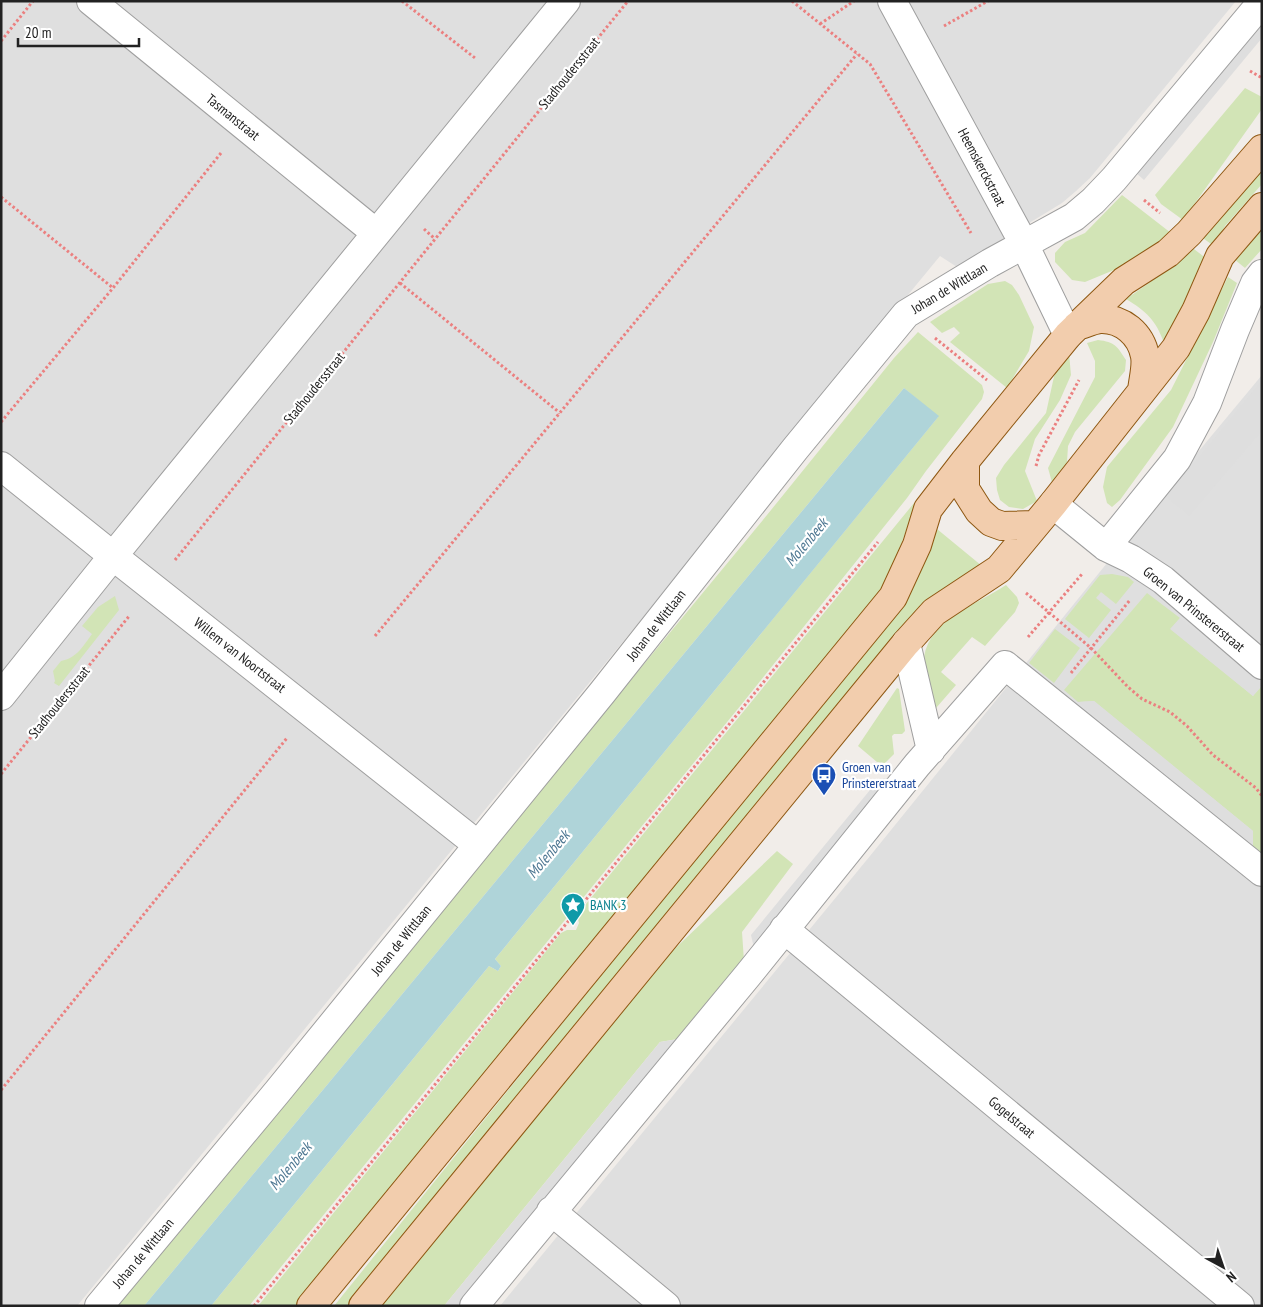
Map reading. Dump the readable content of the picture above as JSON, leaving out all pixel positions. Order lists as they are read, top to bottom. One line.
{"streets":{"street":["Tasmanstraat","Heemskerckstraat","Johan de Wittlaan","Groen van Prinstererstraat","Willem van Noortstraat","Gogelstraat"],"path":["Stadhoudersstraat"]},"crossings":[["Stadhoudersstraat","Willem van Noortstraat"],["Heemskerckstraat","Johan de Wittlaan"],["Johan de Wittlaan","Willem van Noortstraat"]],"water":["Molenbeek"],"places":{"bus stop":["Groen van Prinstererstraat"],"place":["BANK 3"]},"scale_bar":"20 m","north":"bottom right"}
